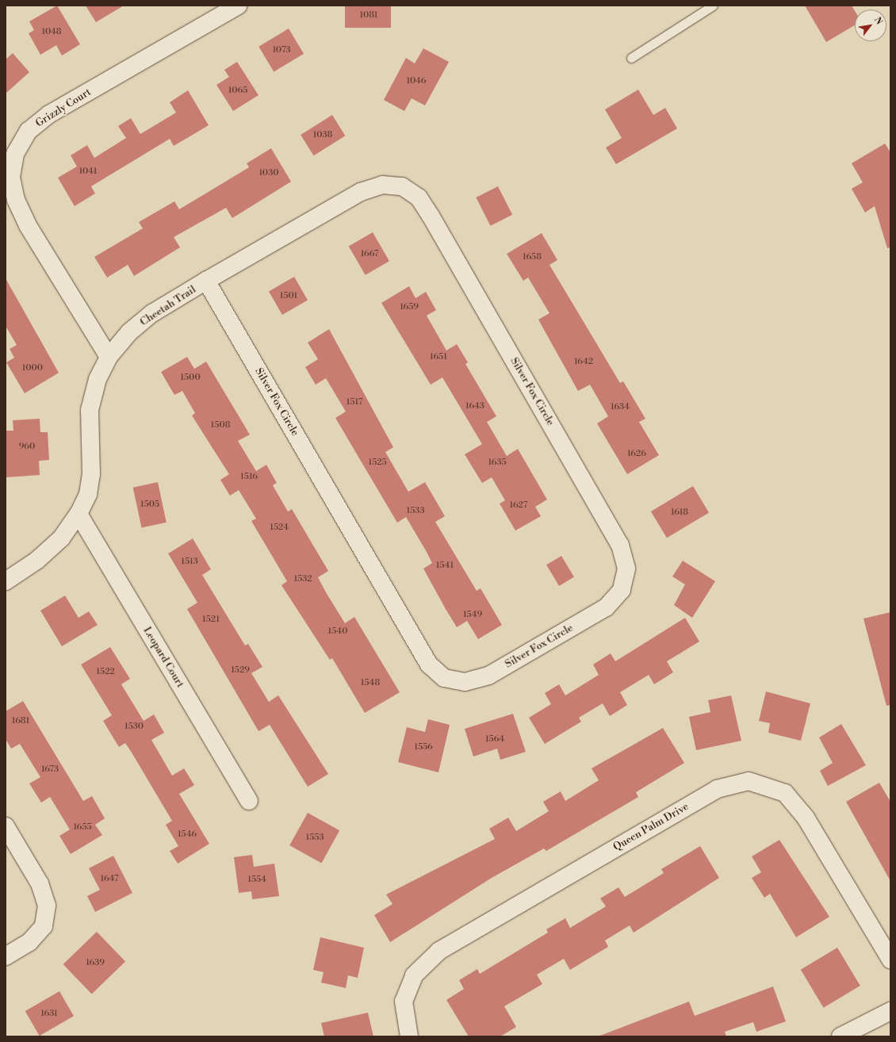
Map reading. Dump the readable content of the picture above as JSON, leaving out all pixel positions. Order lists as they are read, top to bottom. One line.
{"streets":{"street":["Grizzly Court","Cheetah Trail","Silver Fox Circle","Leopard Court","Queen Palm Drive"]},"crossings":[["Grizzly Court","Cheetah Trail"],["Cheetah Trail","Silver Fox Circle"],["Cheetah Trail","Leopard Court"]],"house_numbers":["1081","1048","1073","1046","1065","1038","1041","1030","1667","1658","1501","1659","1651","1642","1000","1500","1517","1643","1634","1508","960","1626","1525","1635","1516","1505","1627","1533","1618","1524","1513","1541","1532","1549","1521","1540","1529","1522","1548","1681","1530","1564","1556","1673","1655","1546","1553","1647","1554","1639","1631"],"north":"top right"}
